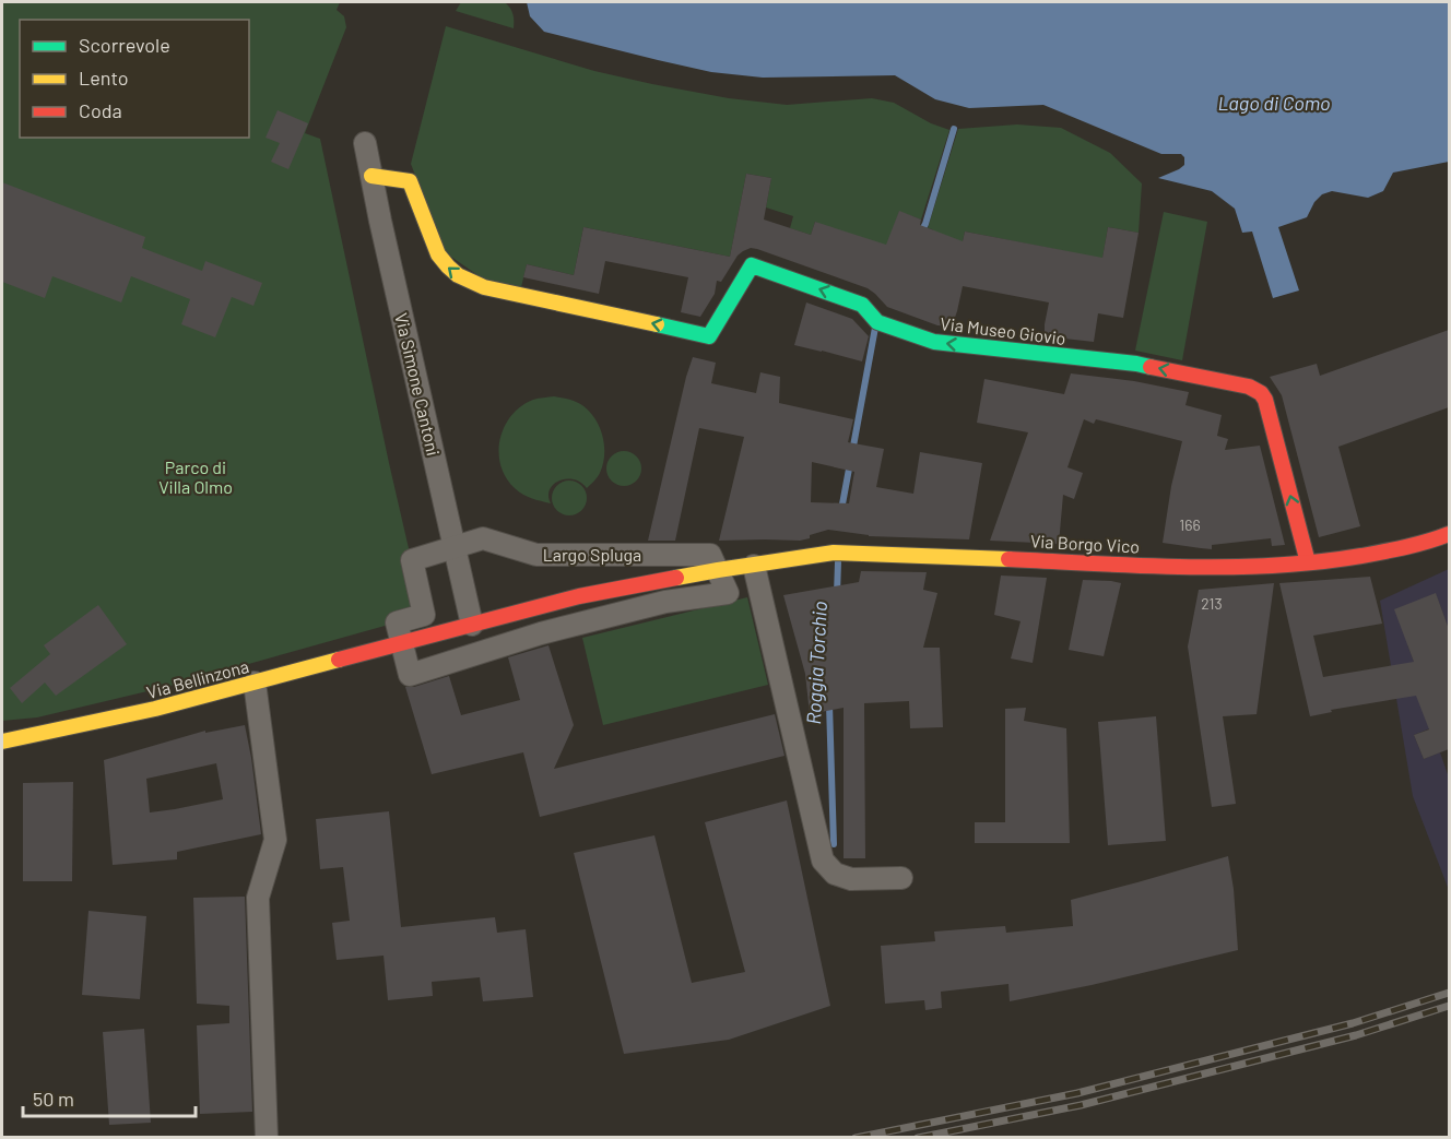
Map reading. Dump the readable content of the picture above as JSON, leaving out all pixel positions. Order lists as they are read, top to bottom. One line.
{"streets":{"main road":["Via Museo Giovio","Via Borgo Vico","Largo Spluga","Via Bellinzona"],"street":["Via Simone Cantoni"]},"crossings":[["Via Museo Giovio","Via Simone Cantoni"],["Via Museo Giovio","Via Borgo Vico"],["Via Simone Cantoni","Largo Spluga"],["Via Borgo Vico","Largo Spluga"],["Largo Spluga","Via Bellinzona"]],"one_way":["Via Museo Giovio"],"water":["Lago di Como","Roggia Torchio"],"parks":["Parco di Villa Olmo"],"house_numbers":["166","213"],"legend":["Scorrevole","Lento","Coda"],"scale_bar":"50 m"}
